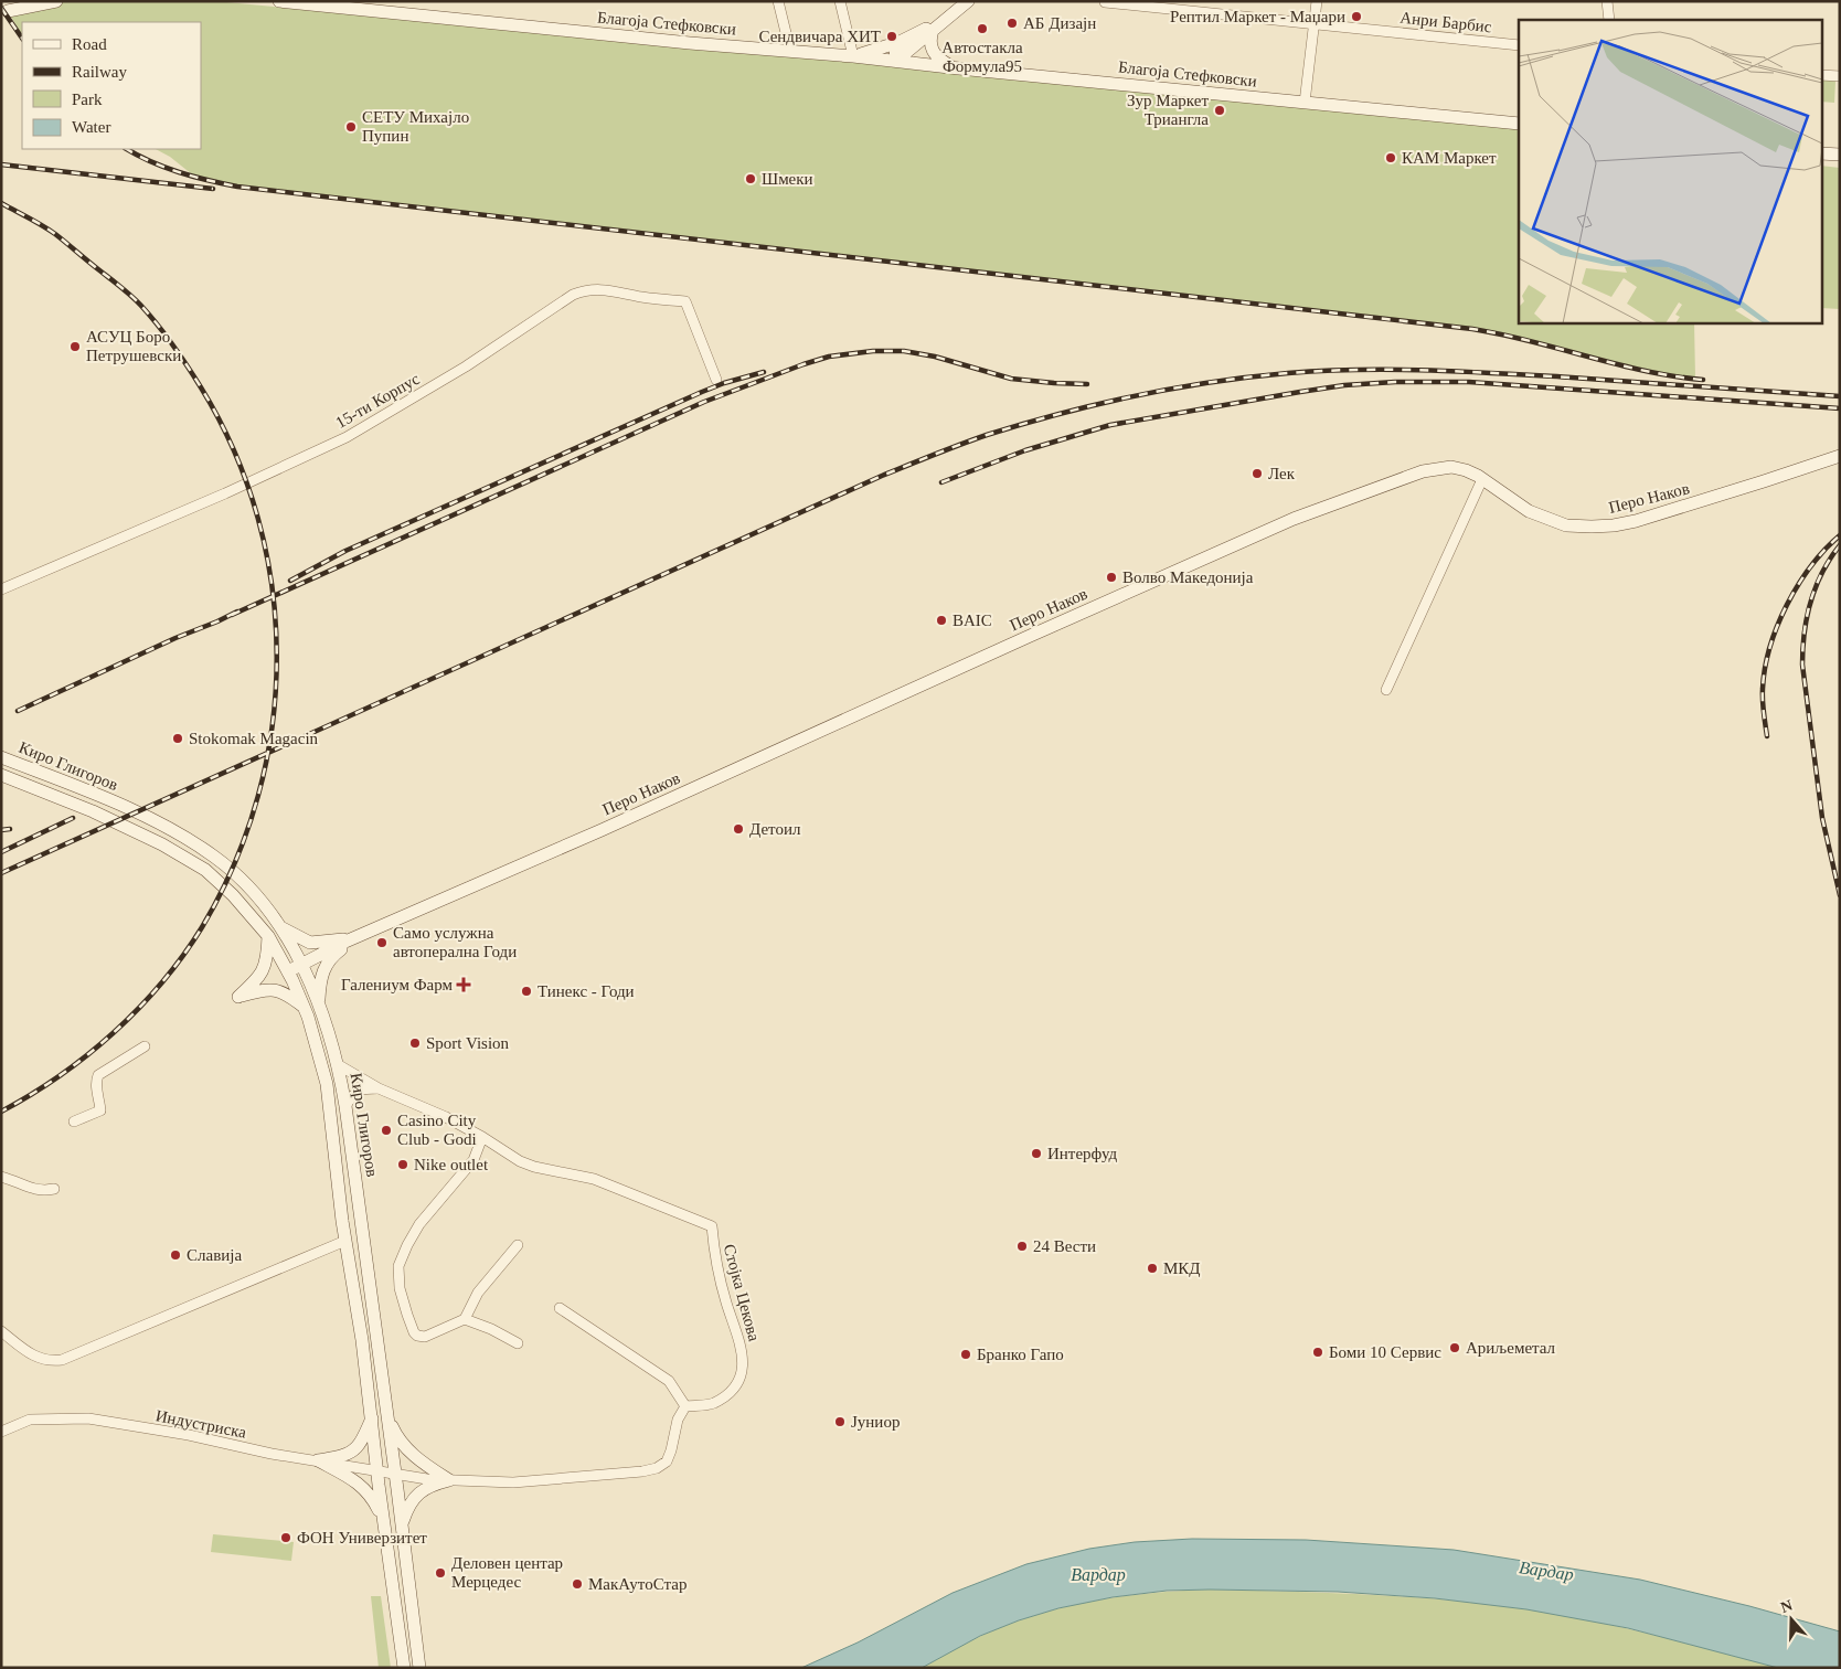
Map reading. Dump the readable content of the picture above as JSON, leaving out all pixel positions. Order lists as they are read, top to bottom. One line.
{"streets":{"street":["Анри Барбис","Благоја Стефковски","15-ти Корпус","Перо Наков","Киро Глигоров","Стојка Цекова","Индустриска"]},"crossings":[["Перо Наков","Киро Глигоров"],["Киро Глигоров","Стојка Цекова"],["Киро Глигоров","Индустриска"]],"water":["Вардар"],"places":{"other":["Рептил Маркет - Маџари","АБ Дизајн","Автостакла Формула95","Сендвичара ХИТ","Зур Маркет Триангла","СЕТУ Михајло Пупин","КАМ Маркет","Шмеки","АСУЦ Боро Петрушевски","Лек","Волво Македонија","BAIC","Stokomak Magacin","Детоил","Само услужна автоперална Годи","Тинекс - Годи","Sport Vision","Casino City Club - Godi","Интерфуд","Nike outlet","24 Вести","Славија","МКД","Ариљеметал","Боми 10 Сервис","Бранко Гапо","Јуниор","ФОН Универзитет","Деловен центар Мерцедес","МакАутоСтар"],"health":["Галениум Фарм"]},"legend":["Road","Railway","Park","Water"],"north":"top"}
